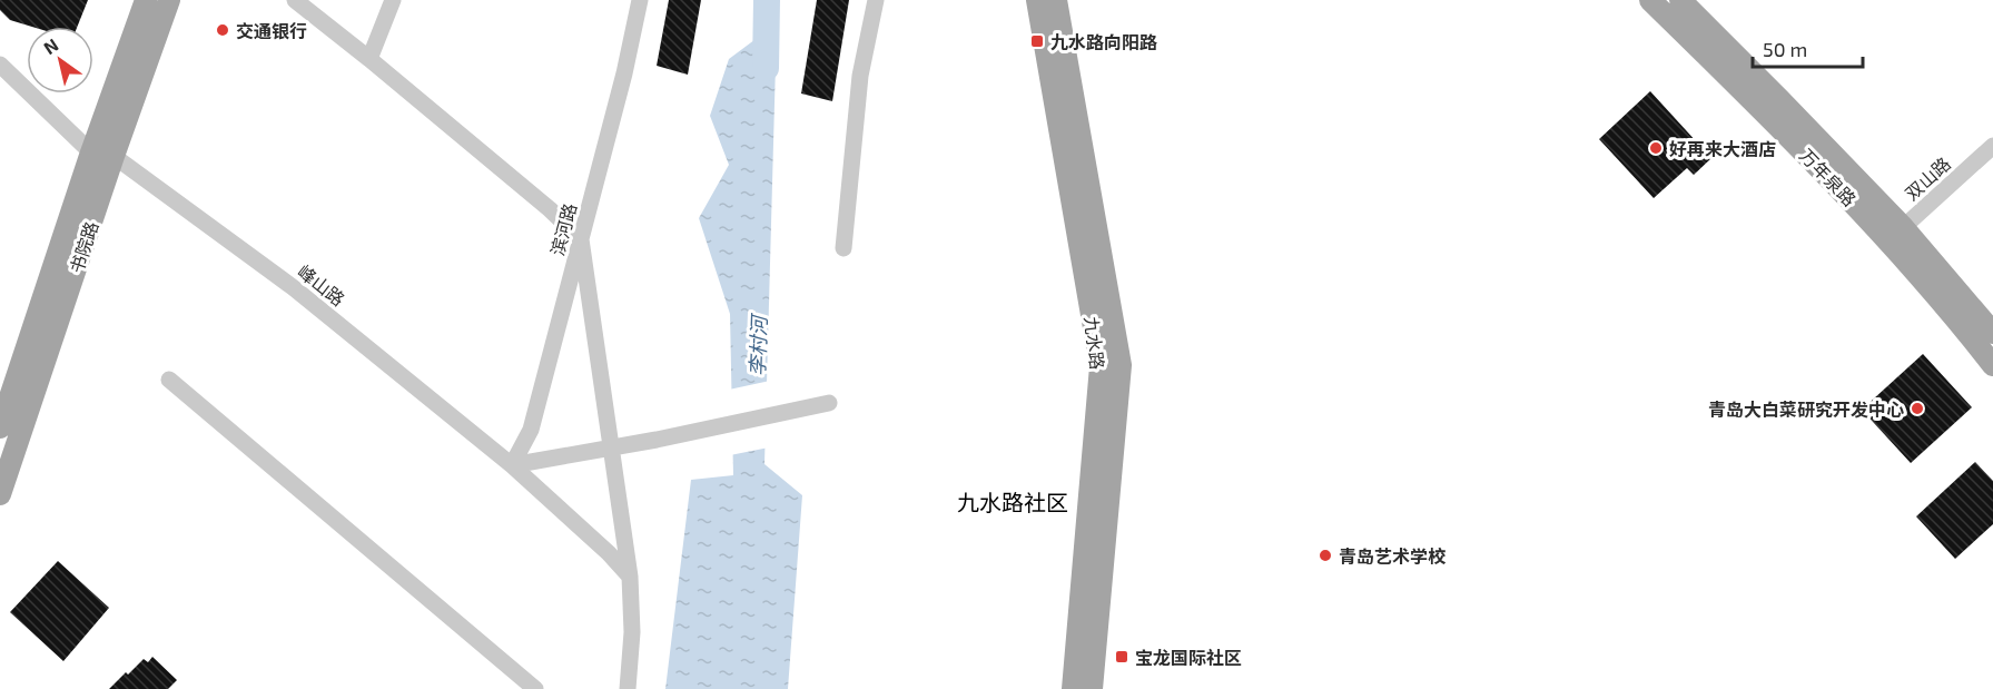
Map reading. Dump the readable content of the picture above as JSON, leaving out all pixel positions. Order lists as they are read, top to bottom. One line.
{"streets":{"main road":["万年泉路","书院路","九水路"],"street":["双山路","滨河路","峰山路"]},"crossings":[["万年泉路","双山路"],["滨河路","峰山路"],["书院路","峰山路"]],"districts":["九水路社区"],"water":["李村河"],"places":{"other":["交通银行","好再来大酒店","青岛大白菜研究开发中心","青岛艺术学校"],"transit":["九水路向阳路","宝龙国际社区"]},"scale_bar":"50 m","north":"top left"}
